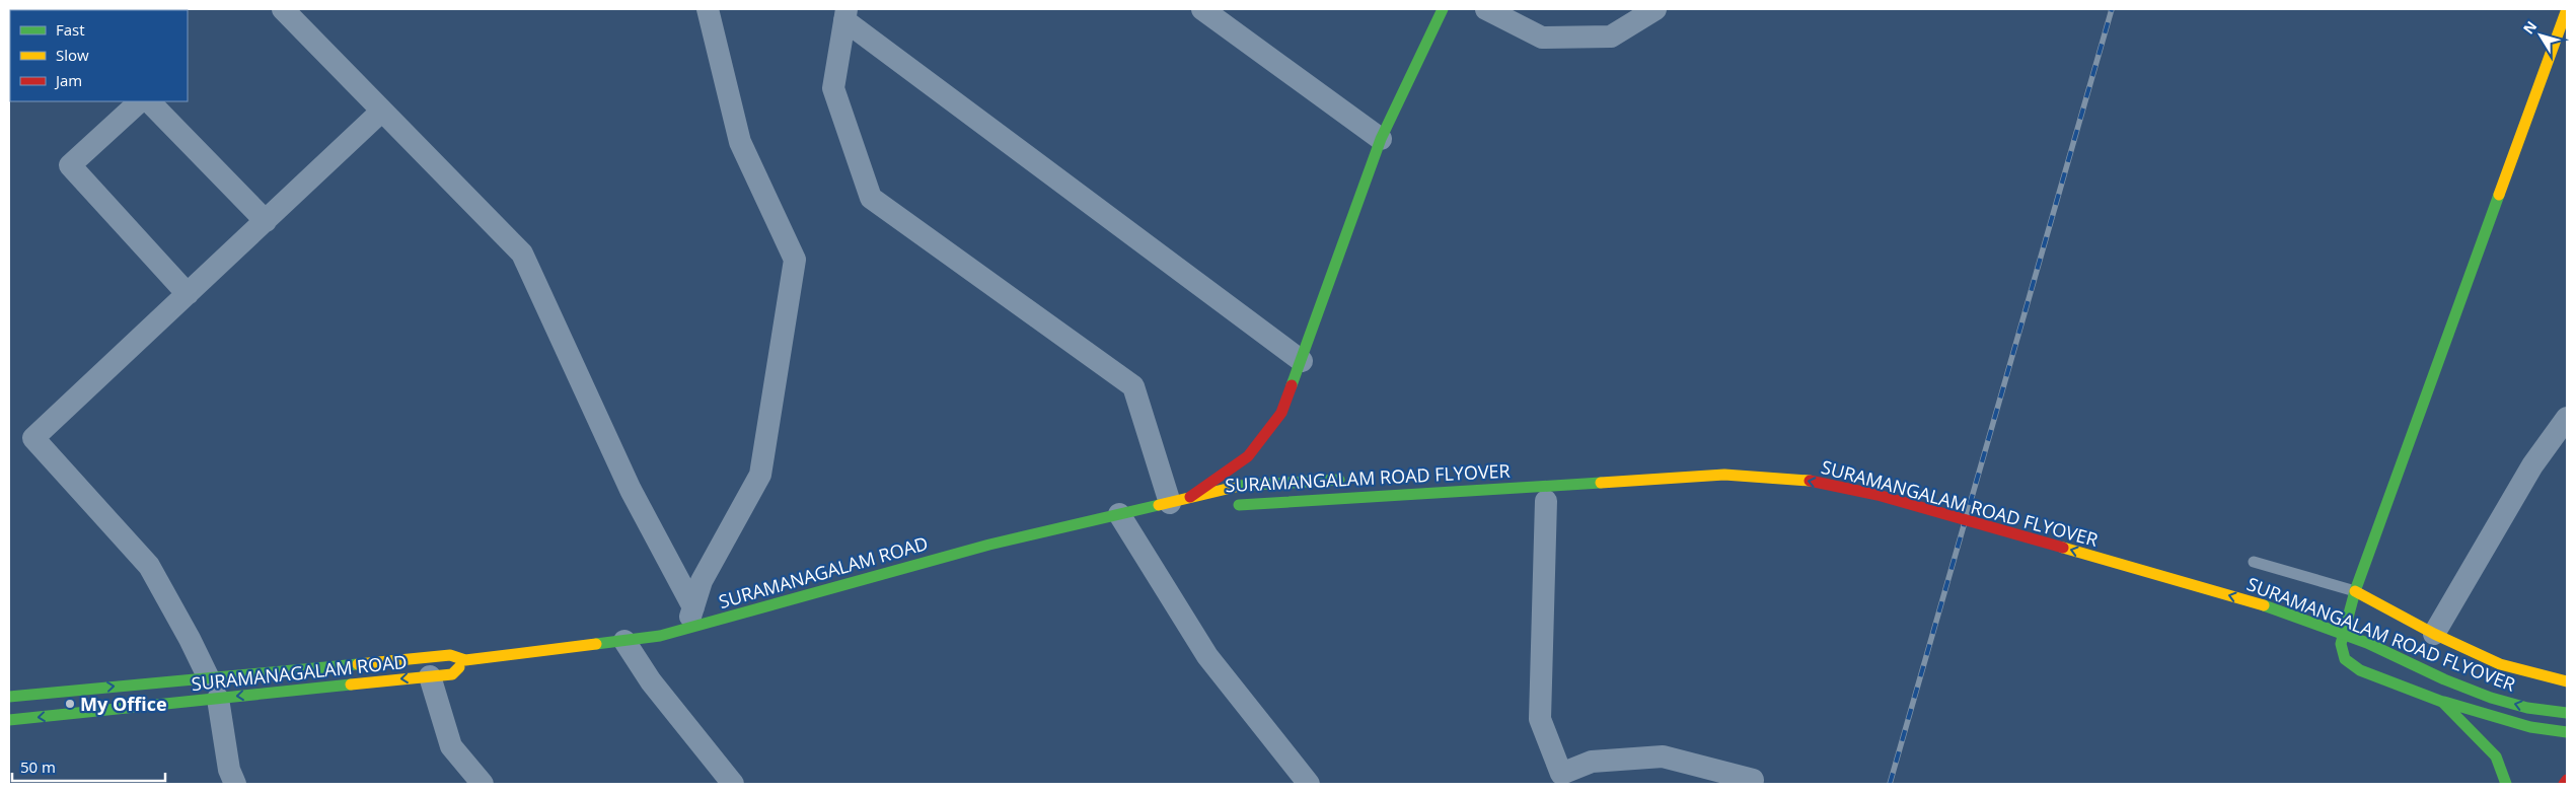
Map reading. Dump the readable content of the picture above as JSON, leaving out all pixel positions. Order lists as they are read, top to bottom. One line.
{"streets":{"main road":["SURAMANGALAM ROAD FLYOVER","SURAMANAGALAM ROAD"]},"crossings":[["SURAMANGALAM ROAD FLYOVER","SURAMANAGALAM ROAD"]],"places":["My Office"],"legend":["Fast","Slow","Jam"],"scale_bar":"50 m","north":"top left"}
